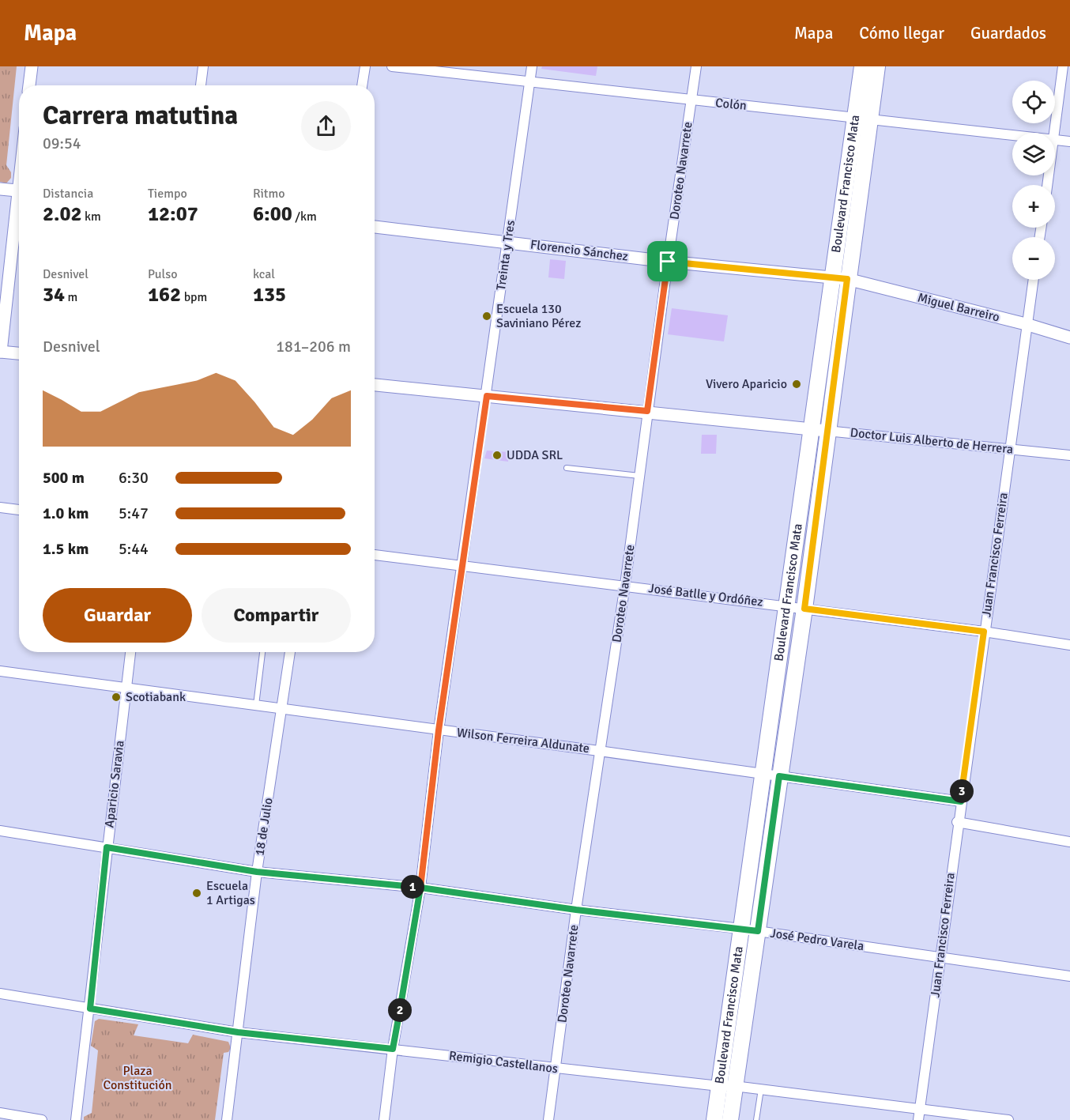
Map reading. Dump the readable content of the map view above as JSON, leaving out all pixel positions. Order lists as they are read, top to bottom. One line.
{"streets":{"main road":["Boulevard Francisco Mata"],"street":["Colón","Doroteo Navarrete","Florencio Sánchez","Treinta y Tres","Miguel Barreiro","Doctor Luis Alberto de Herrera","Juan Francisco Ferreira","José Batlle y Ordóñez","Wilson Ferreira Aldunate","Aparicio Saravia","18 de Julio","José Pedro Varela","Remigio Castellanos"]},"crossings":[["Colón","Doroteo Navarrete"],["Colón","Boulevard Francisco Mata"],["Colón","Treinta y Tres"],["Doroteo Navarrete","Florencio Sánchez"],["Doroteo Navarrete","Doctor Luis Alberto de Herrera"],["Doroteo Navarrete","José Batlle y Ordóñez"],["Doroteo Navarrete","Wilson Ferreira Aldunate"],["Doroteo Navarrete","José Pedro Varela"],["Doroteo Navarrete","Remigio Castellanos"],["Boulevard Francisco Mata","Florencio Sánchez"],["Boulevard Francisco Mata","Miguel Barreiro"],["Boulevard Francisco Mata","Doctor Luis Alberto de Herrera"],["Boulevard Francisco Mata","José Batlle y Ordóñez"],["Boulevard Francisco Mata","Wilson Ferreira Aldunate"],["Boulevard Francisco Mata","José Pedro Varela"],["Boulevard Francisco Mata","Remigio Castellanos"],["Florencio Sánchez","Treinta y Tres"],["Florencio Sánchez","Miguel Barreiro"],["Treinta y Tres","Doctor Luis Alberto de Herrera"],["Treinta y Tres","José Batlle y Ordóñez"],["Treinta y Tres","Wilson Ferreira Aldunate"],["Treinta y Tres","José Pedro Varela"],["Treinta y Tres","Remigio Castellanos"],["Miguel Barreiro","Juan Francisco Ferreira"],["Doctor Luis Alberto de Herrera","Juan Francisco Ferreira"],["Juan Francisco Ferreira","José Batlle y Ordóñez"],["Juan Francisco Ferreira","Wilson Ferreira Aldunate"],["Juan Francisco Ferreira","José Pedro Varela"],["Juan Francisco Ferreira","Remigio Castellanos"],["Wilson Ferreira Aldunate","Aparicio Saravia"],["Wilson Ferreira Aldunate","18 de Julio"],["Aparicio Saravia","José Pedro Varela"],["Aparicio Saravia","Remigio Castellanos"],["18 de Julio","José Pedro Varela"],["18 de Julio","Remigio Castellanos"]],"parks":["Plaza Constitución"],"places":["Escuela 130 Saviniano Pérez","Vivero Aparicio","UDDA SRL","Scotiabank","Escuela 1 Artigas"],"page":{"header":"Mapa","nav":["Mapa","Cómo llegar","Guardados"],"map_buttons":["+","−"],"heading":["Carrera matutina","09:54"],"stats":[["Distancia","2.02 km"],["Tiempo","12:07"],["Ritmo","6:00 /km"],["Desnivel","34 m"],["Pulso","162 bpm"],["kcal","135"]],"chart":["Desnivel","181–206 m"],"list":[{"name":"500 m","note":"6:30"},{"name":"1.0 km","note":"5:47"},{"name":"1.5 km","note":"5:44"}],"buttons":["Guardar","Compartir"],"pins":["3","1","2"]}}
